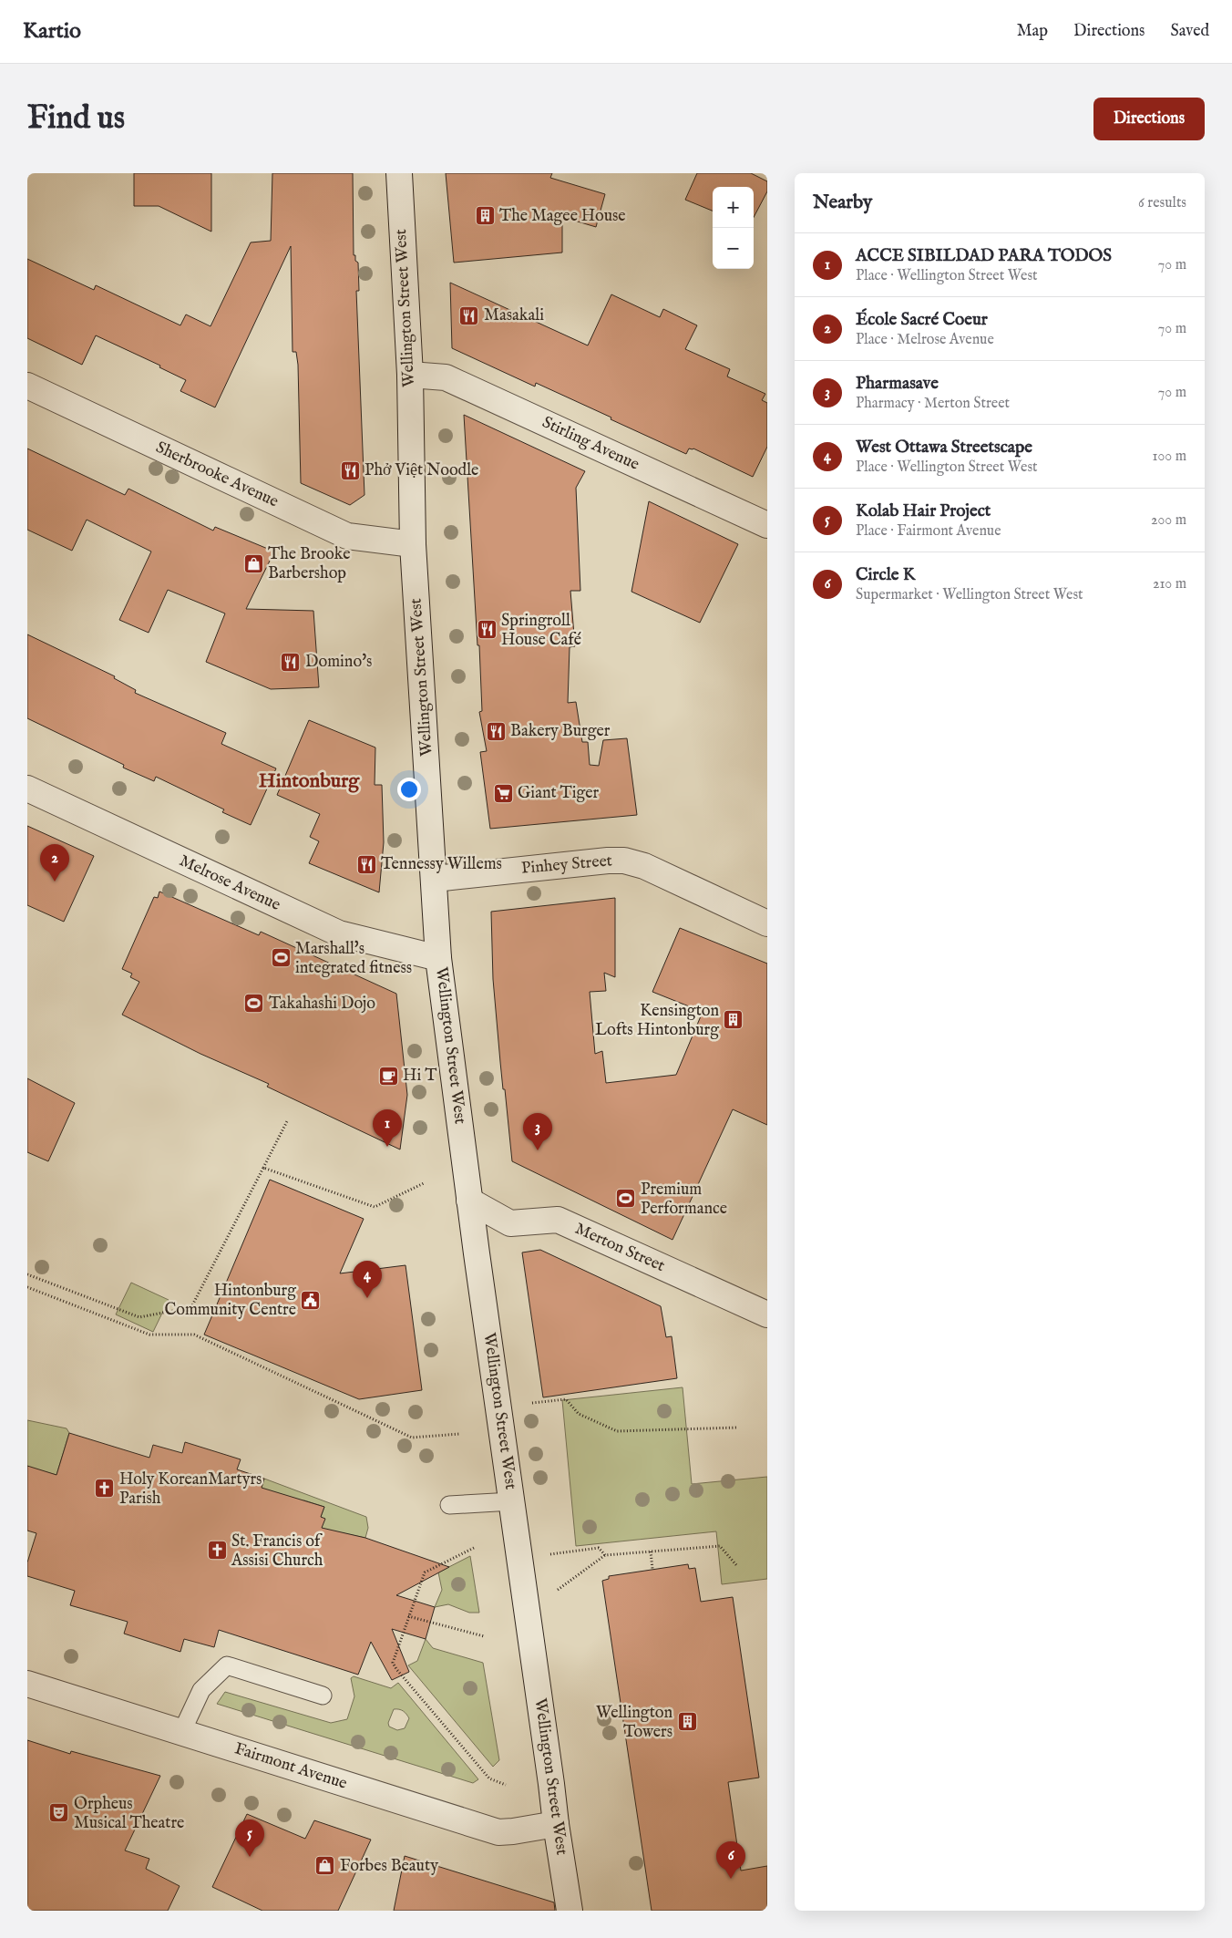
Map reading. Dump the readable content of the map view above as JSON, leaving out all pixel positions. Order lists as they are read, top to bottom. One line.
{"streets":{"street":["Wellington Street West","Stirling Avenue","Sherbrooke Avenue","Pinhey Street","Melrose Avenue","Merton Street","Fairmont Avenue"]},"crossings":[["Wellington Street West","Stirling Avenue"],["Wellington Street West","Sherbrooke Avenue"],["Wellington Street West","Pinhey Street"],["Wellington Street West","Melrose Avenue"],["Wellington Street West","Merton Street"],["Wellington Street West","Fairmont Avenue"]],"districts":["Hintonburg"],"places":{"building":["The Magee House","Kensington Lofts Hintonburg","Wellington Towers"],"restaurant":["Masakali","Phở Việt Noodle","Springroll House Café","Domino's","Bakery Burger","Tennessy Willems"],"shop":["The Brooke Barbershop","Forbes Beauty"],"supermarket":["Giant Tiger"],"sports":["Marshall's integrated fitness","Takahashi Dojo","Premium Performance"],"cafe":["Hi T"],"public building":["Hintonburg Community Centre"],"church":["Holy KoreanMartyrs Parish","St. Francis of Assisi Church"],"theatre":["Orpheus Musical Theatre"]},"page":{"header":"Kartio","nav":["Map","Directions","Saved"],"buttons":"Directions","title":"Find us","heading":["Nearby","6 results"],"map_buttons":["+","−"],"list":[{"mark":"1","name":"ACCE SIBILDAD PARA TODOS","note":"Place · Wellington Street West","value":"70 m"},{"mark":"2","name":"École Sacré Coeur","note":"Place · Melrose Avenue","value":"70 m"},{"mark":"3","name":"Pharmasave","note":"Pharmacy · Merton Street","value":"70 m"},{"mark":"4","name":"West Ottawa Streetscape","note":"Place · Wellington Street West","value":"100 m"},{"mark":"5","name":"Kolab Hair Project","note":"Place · Fairmont Avenue","value":"200 m"},{"mark":"6","name":"Circle K","note":"Supermarket · Wellington Street West","value":"210 m"}],"pins":["2","1","3","4","5","6"]}}
